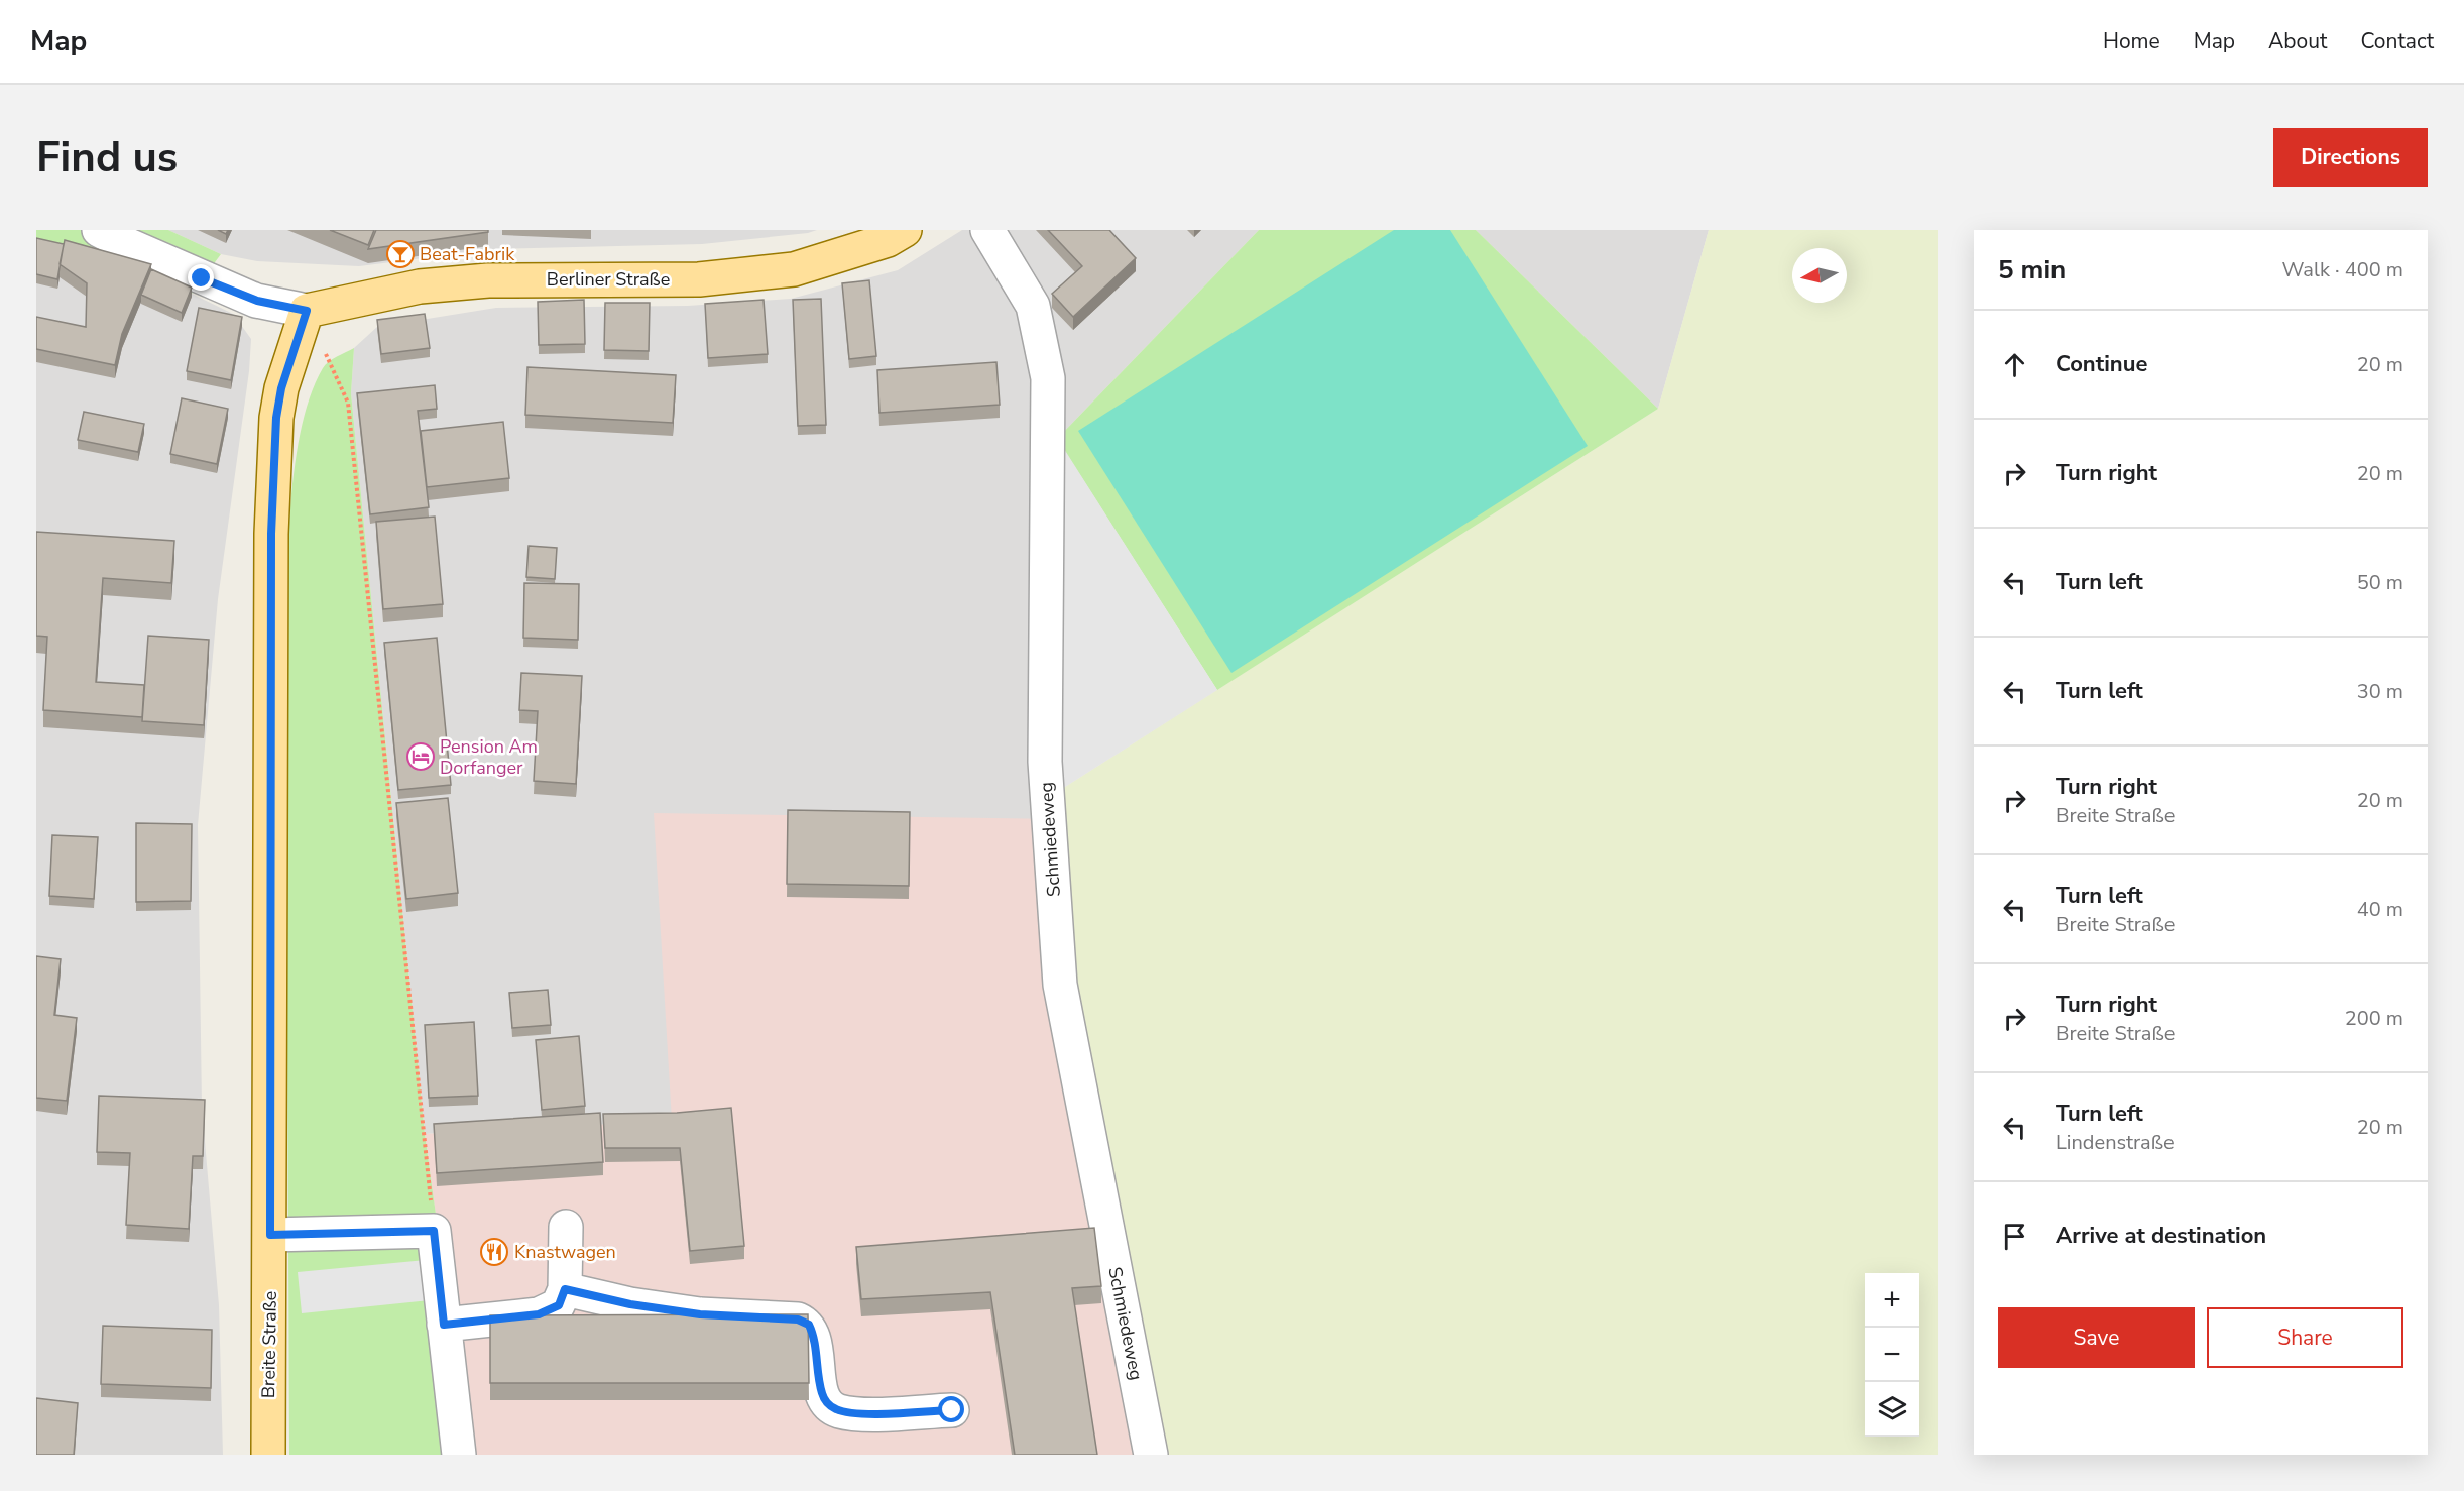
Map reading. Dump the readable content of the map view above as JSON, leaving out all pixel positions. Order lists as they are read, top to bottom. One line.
{"streets":{"main road":["Berliner Straße","Breite Straße"],"street":["Schmiedeweg"]},"crossings":[["Berliner Straße","Breite Straße"]],"places":{"bar":["Beat-Fabrik"],"hotel":["Pension Am Dorfanger"],"restaurant":["Knastwagen"]},"north":"left","page":{"header":"Map","nav":["Home","Map","About","Contact"],"buttons":["Directions",["Save","Share"]],"title":"Find us","heading":["5 min","Walk · 400 m"],"list":[["Continue","20 m"],["Turn right","20 m"],["Turn left","50 m"],["Turn left","30 m"],["Turn right","Breite Straße","20 m"],["Turn left","Breite Straße","40 m"],["Turn right","Breite Straße","200 m"],["Turn left","Lindenstraße","20 m"],"Arrive at destination"],"map_buttons":["+","−"]}}
